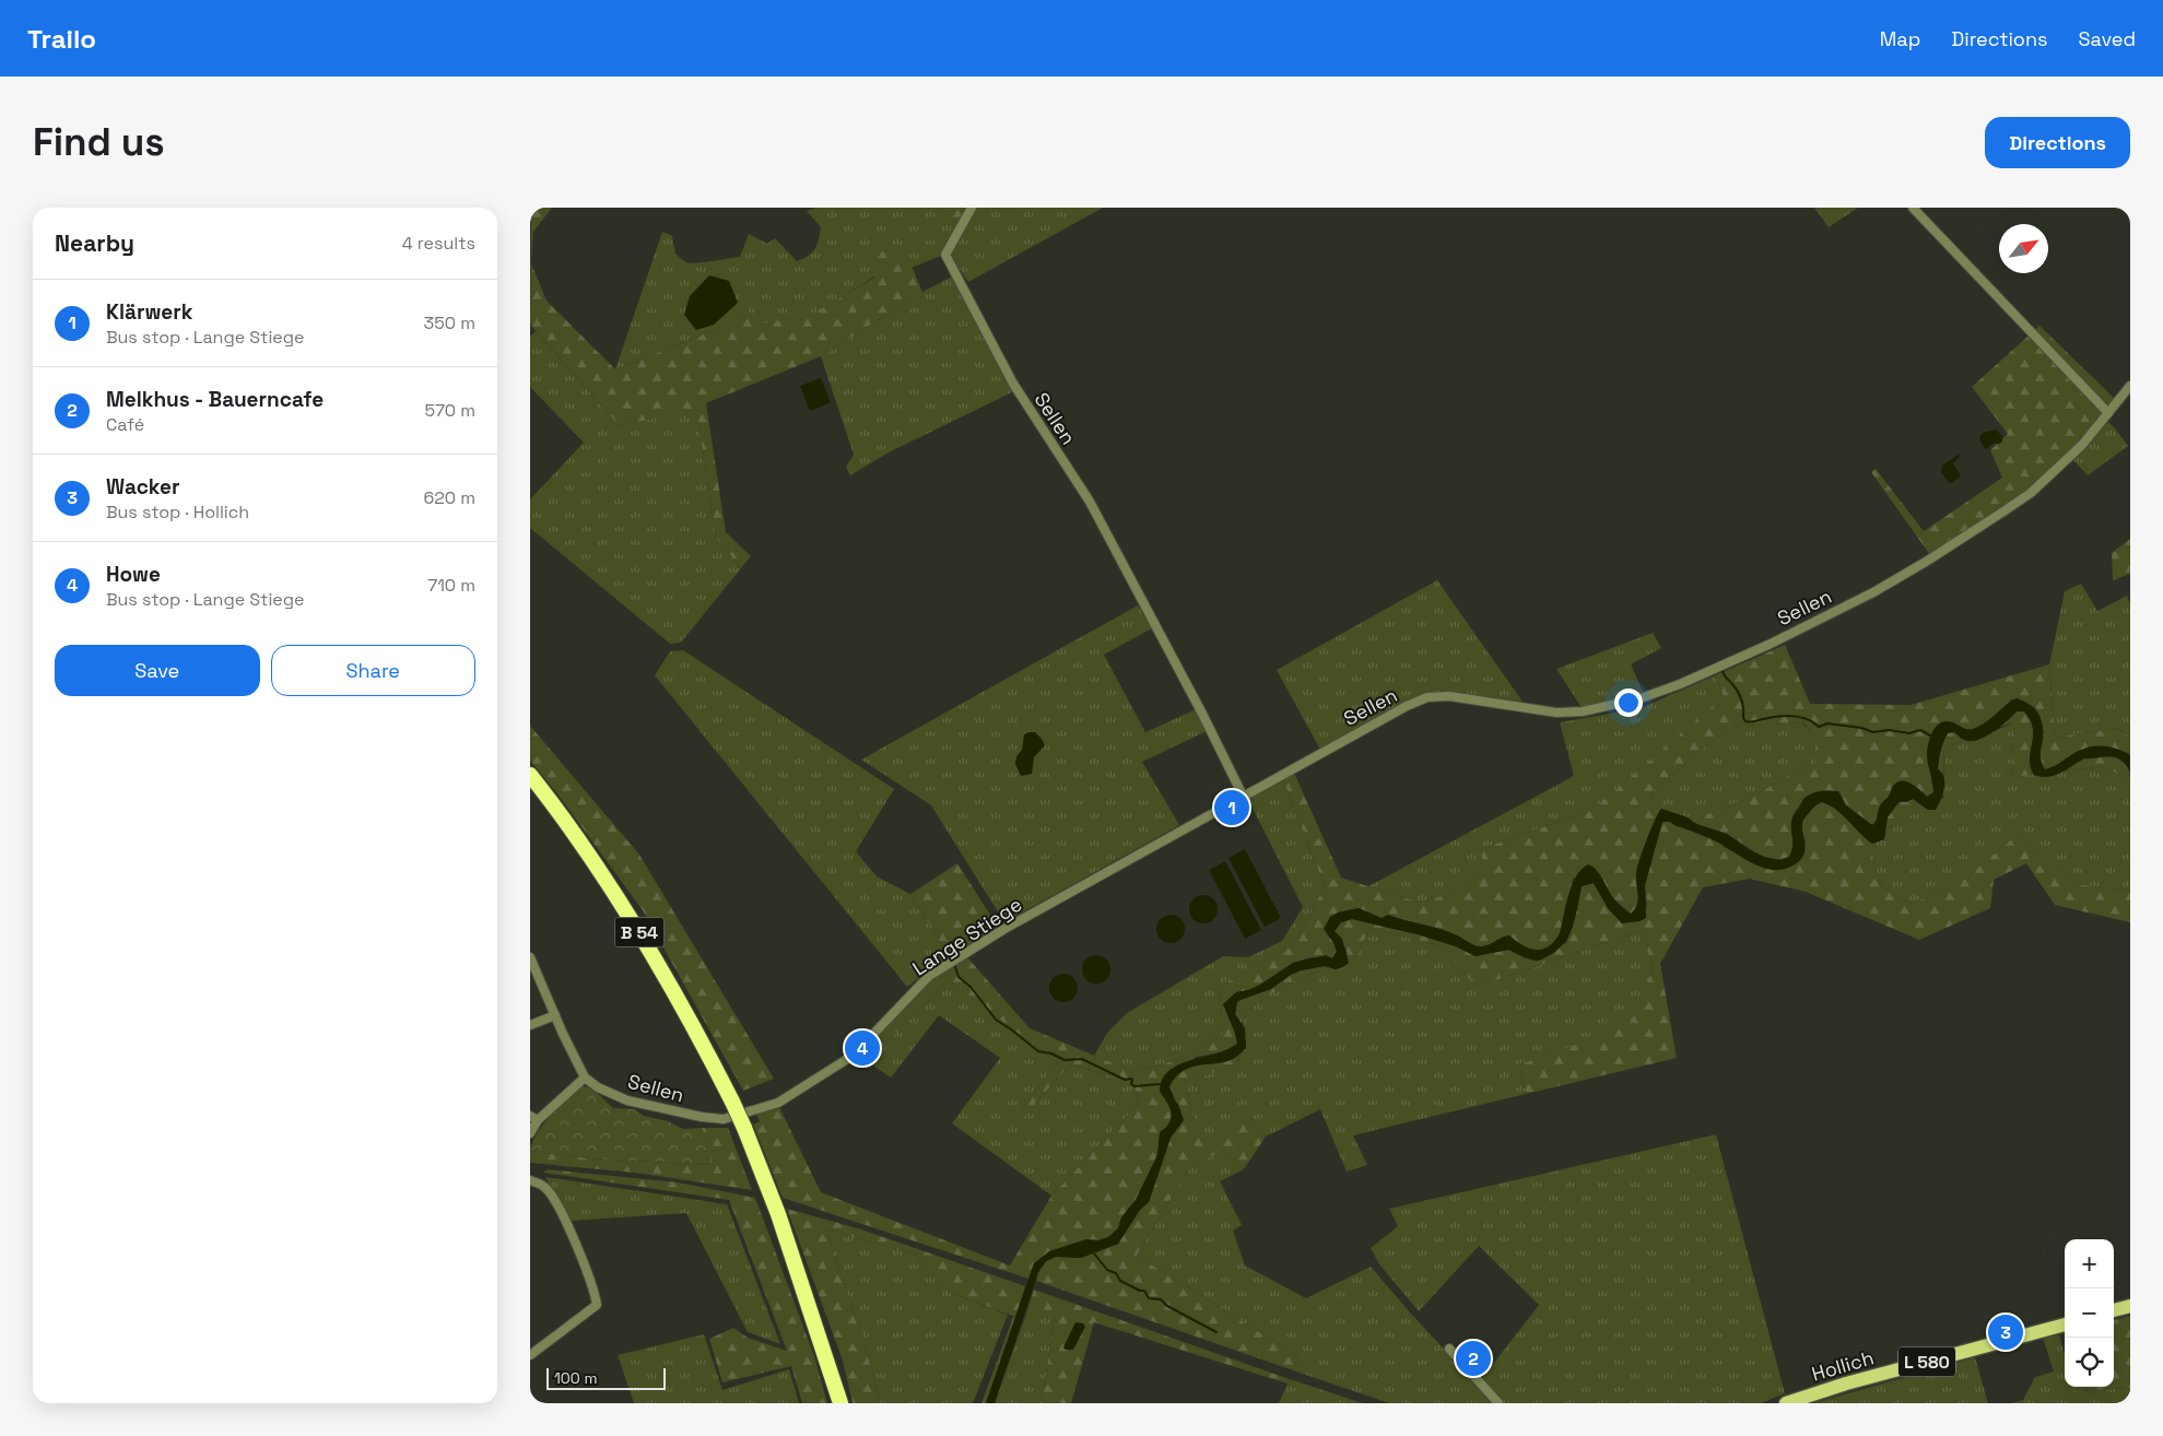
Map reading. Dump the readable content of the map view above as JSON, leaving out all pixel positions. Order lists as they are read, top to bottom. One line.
{"streets":{"highway":["B 54"],"main road":["L 580","Hollich"],"street":["Sellen","Lange Stiege"]},"crossings":[["Sellen","Lange Stiege"]],"scale_bar":"100 m","north":"top right","page":{"header":"Trailo","nav":["Map","Directions","Saved"],"buttons":["Directions",["Save","Share"]],"title":"Find us","heading":["Nearby","4 results"],"list":[{"mark":"1","name":"Klärwerk","note":"Bus stop · Lange Stiege","value":"350 m"},{"mark":"2","name":"Melkhus - Bauerncafe","note":"Café","value":"570 m"},{"mark":"3","name":"Wacker","note":"Bus stop · Hollich","value":"620 m"},{"mark":"4","name":"Howe","note":"Bus stop · Lange Stiege","value":"710 m"}],"pins":["1","4","3","2"],"map_buttons":["+","−"],"scale":"100 m"}}
